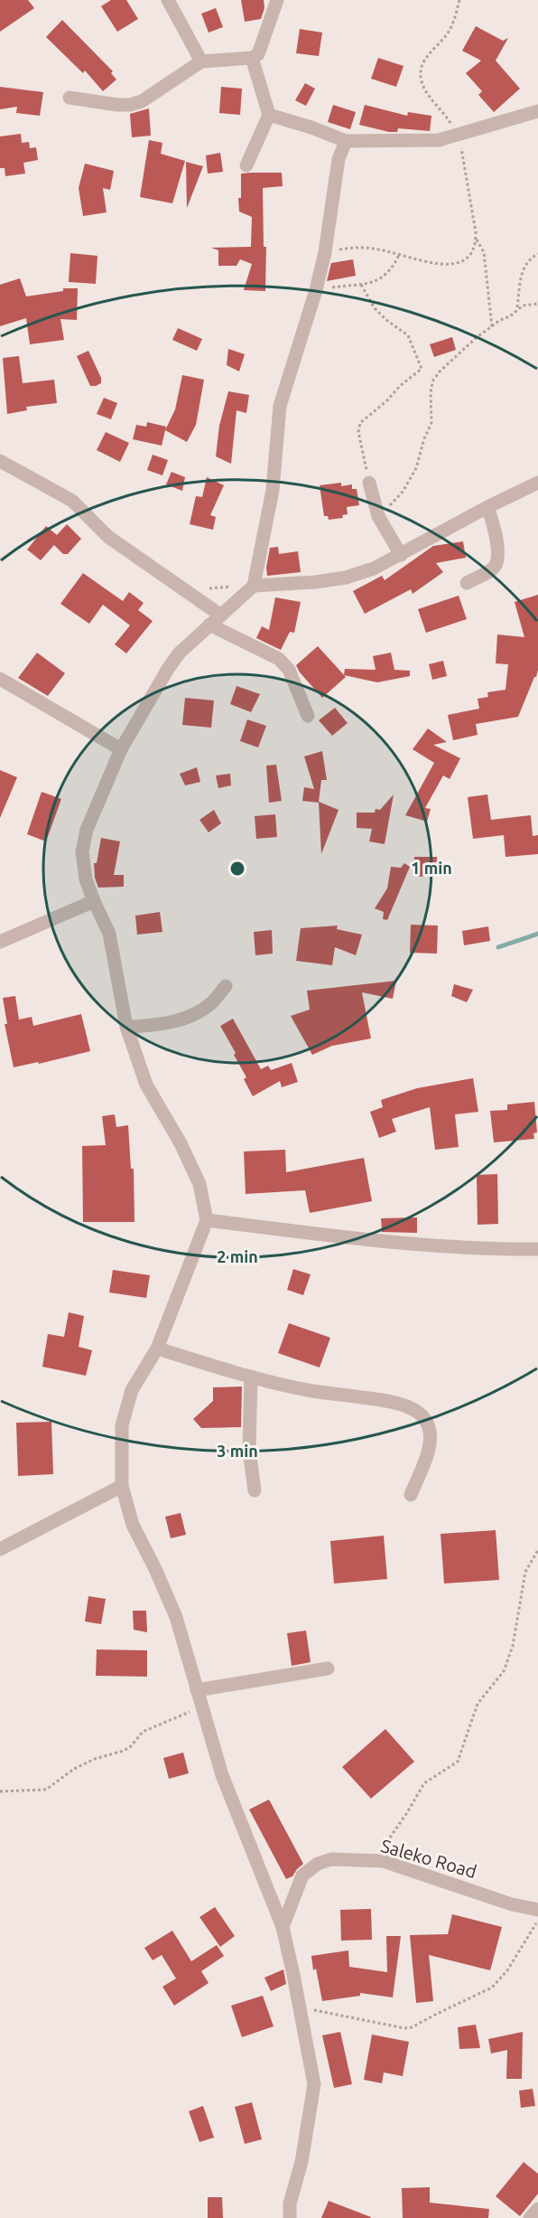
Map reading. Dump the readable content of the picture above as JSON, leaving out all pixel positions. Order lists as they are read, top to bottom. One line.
{"streets":{"street":["Saleko Road"]},"rings":["1 min","2 min","3 min"]}
